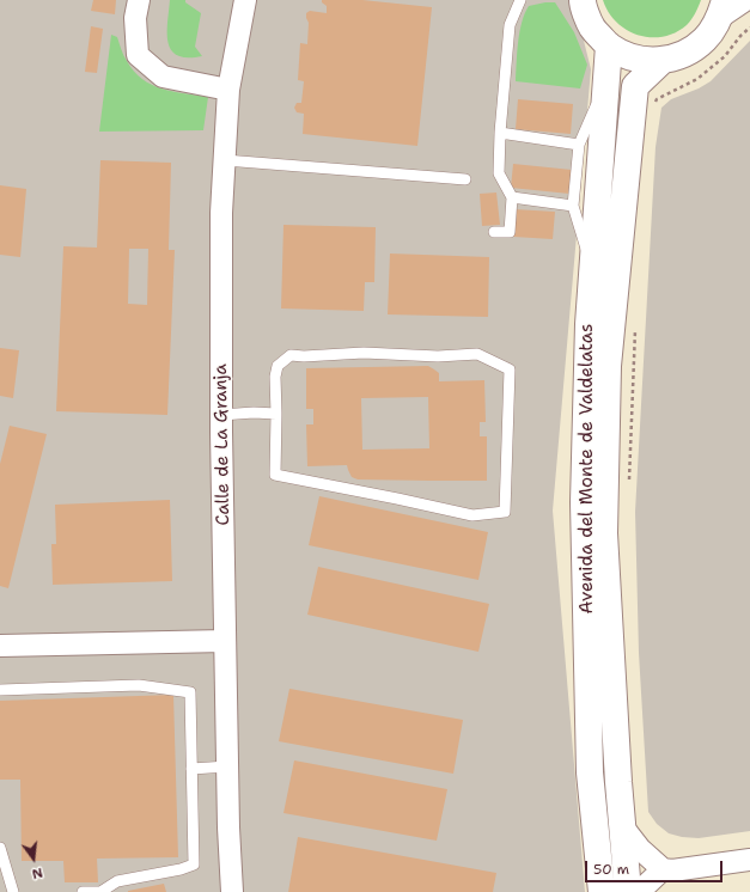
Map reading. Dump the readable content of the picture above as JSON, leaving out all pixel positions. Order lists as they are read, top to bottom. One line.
{"streets":{"street":["Calle de La Granja","Avenida del Monte de Valdelatas"]},"scale_bar":"50 m","north":"bottom"}
